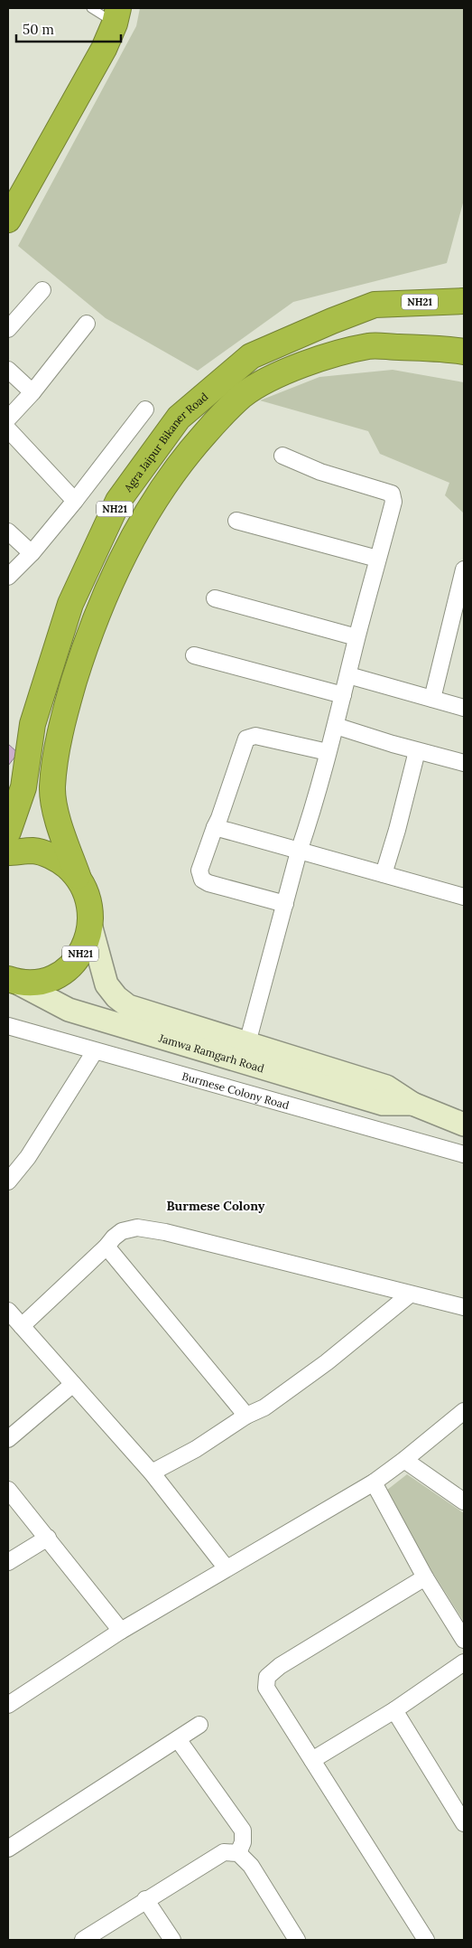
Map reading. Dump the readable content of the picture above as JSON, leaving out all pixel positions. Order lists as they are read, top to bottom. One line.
{"streets":{"highway":["NH21","Agra Jaipur Bikaner Road"],"main road":["Jamwa Ramgarh Road"],"street":["Burmese Colony Road"]},"crossings":[["NH21","Agra Jaipur Bikaner Road"],["NH21","Jamwa Ramgarh Road"]],"districts":["Burmese Colony"],"scale_bar":"50 m"}
